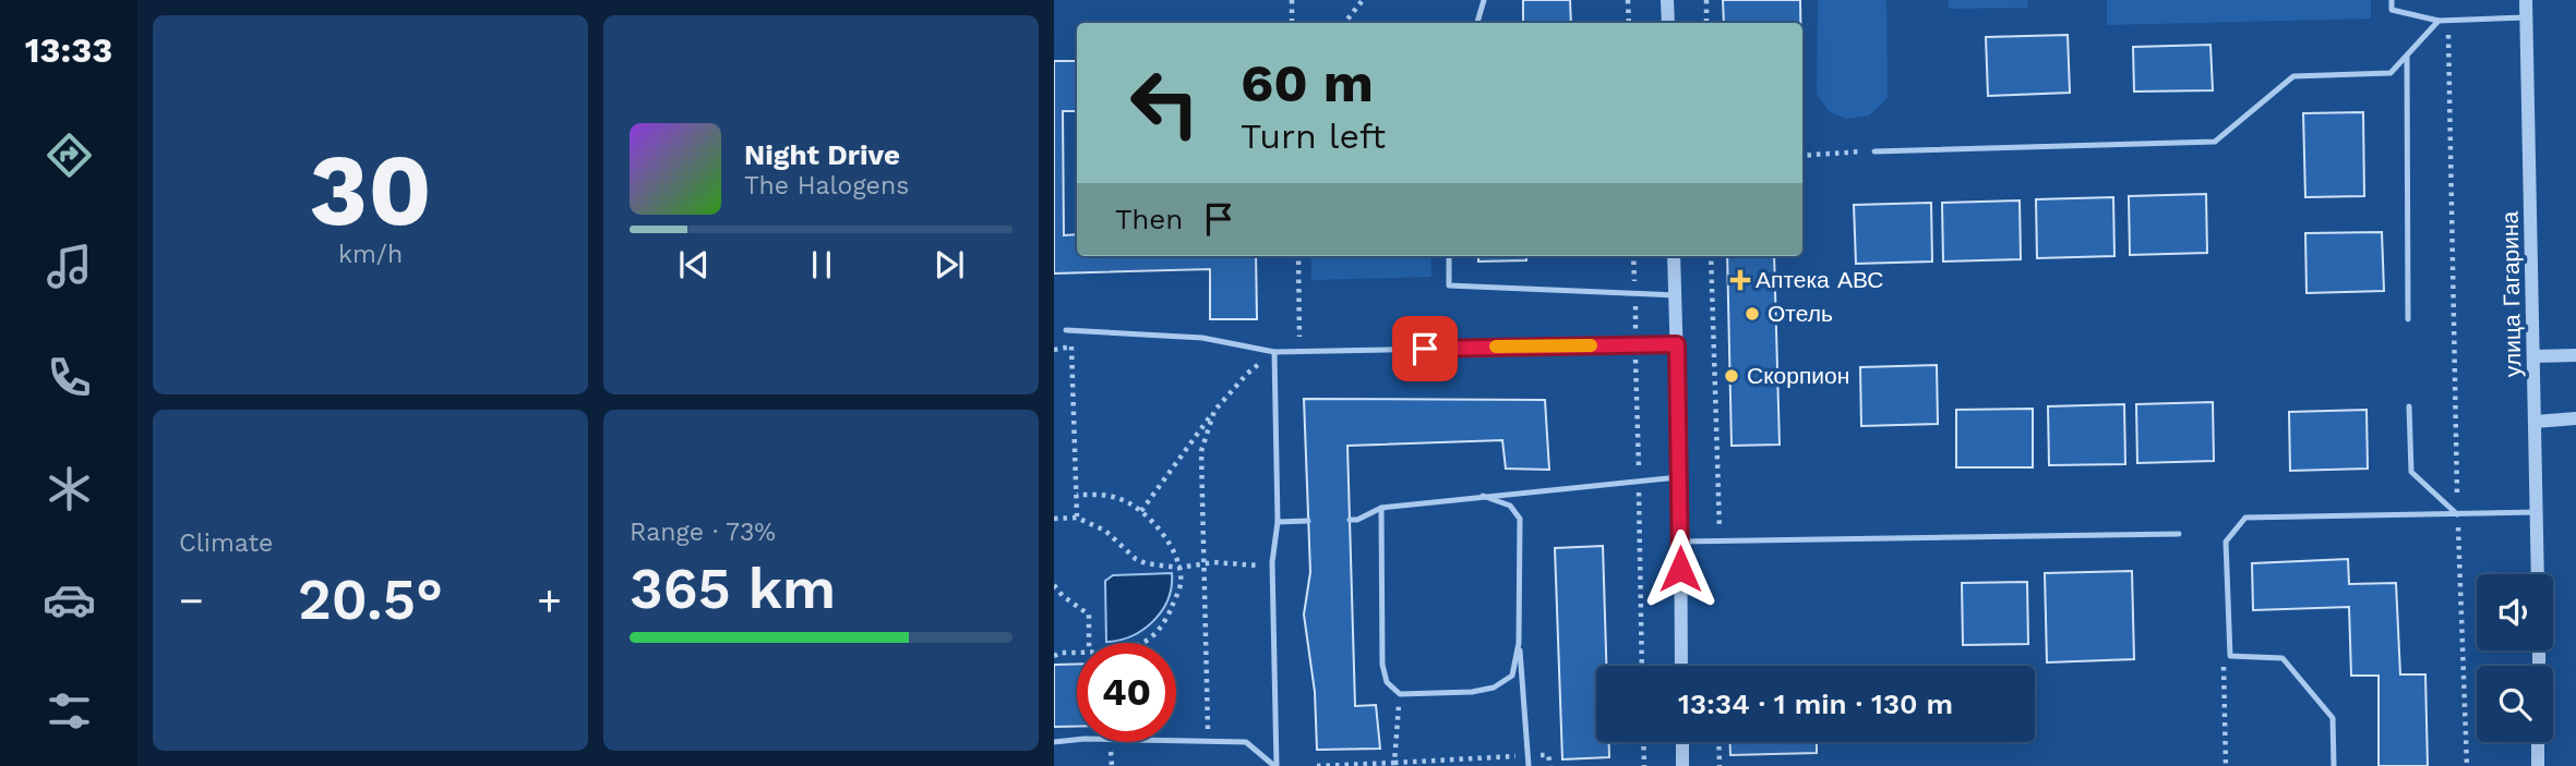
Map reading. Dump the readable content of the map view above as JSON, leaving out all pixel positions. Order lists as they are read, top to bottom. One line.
{"streets":{"street":["улица Гагарина"]},"places":{"health":["Аптека АВС"],"other":["Отель","Скорпион"]},"page":{"tabs":"13:33","tile":[["30","km/h"],"Climate",["Range · 73%","365 km"]],"turn":["60 m","Turn left"],"song":["Night Drive","The Halogens"],"then":"Then","heat":["−","20.5°","+"],"limit":"40","trip":"13:34 · 1 min · 130 m"}}
